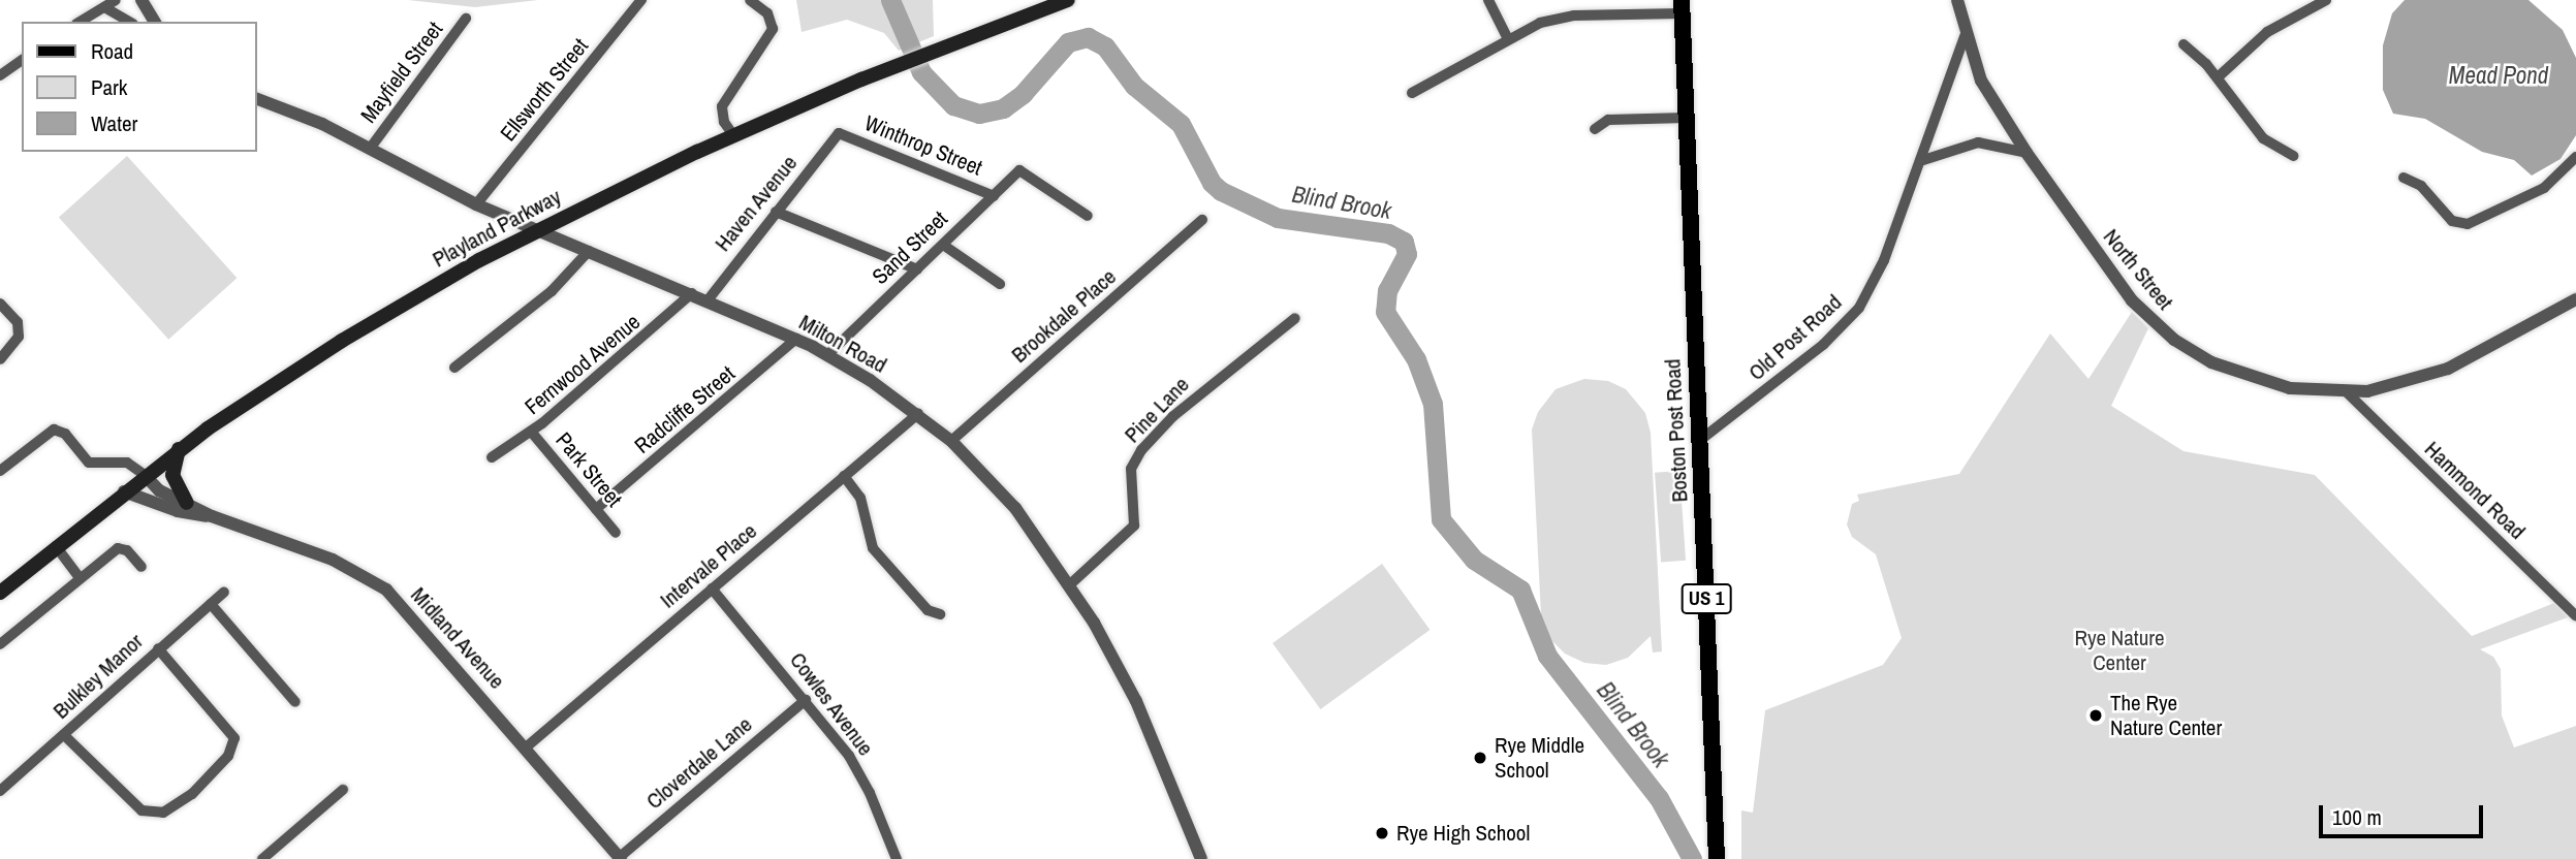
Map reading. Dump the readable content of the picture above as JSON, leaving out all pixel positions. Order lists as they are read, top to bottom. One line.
{"streets":{"main road":["Playland Parkway","Boston Post Road","US 1"],"street":["Mayfield Street","Ellsworth Street","Winthrop Street","Haven Avenue","Sand Street","North Street","Brookdale Place","Old Post Road","Milton Road","Fernwood Avenue","Radcliffe Street","Pine Lane","Park Street","Hammond Road","Intervale Place","Midland Avenue","Bulkley Manor","Cowles Avenue","Cloverdale Lane"]},"crossings":[["Mayfield Street","Milton Road"],["Ellsworth Street","Milton Road"],["Winthrop Street","Haven Avenue"],["Winthrop Street","Sand Street"],["Haven Avenue","Milton Road"],["Playland Parkway","Milton Road"],["Playland Parkway","Midland Avenue"],["Sand Street","Milton Road"],["North Street","Old Post Road"],["North Street","Hammond Road"],["Brookdale Place","Milton Road"],["Old Post Road","Boston Post Road"],["Milton Road","Fernwood Avenue"],["Milton Road","Radcliffe Street"],["Milton Road","Pine Lane"],["Milton Road","Intervale Place"],["Fernwood Avenue","Park Street"],["Radcliffe Street","Park Street"],["Intervale Place","Midland Avenue"],["Intervale Place","Cowles Avenue"],["Midland Avenue","Cloverdale Lane"],["Cowles Avenue","Cloverdale Lane"]],"water":["Mead Pond","Blind Brook"],"parks":["Rye Nature Center"],"places":["The Rye Nature Center","Rye Middle School","Rye High School"],"legend":["Road","Park","Water"],"scale_bar":"100 m"}
